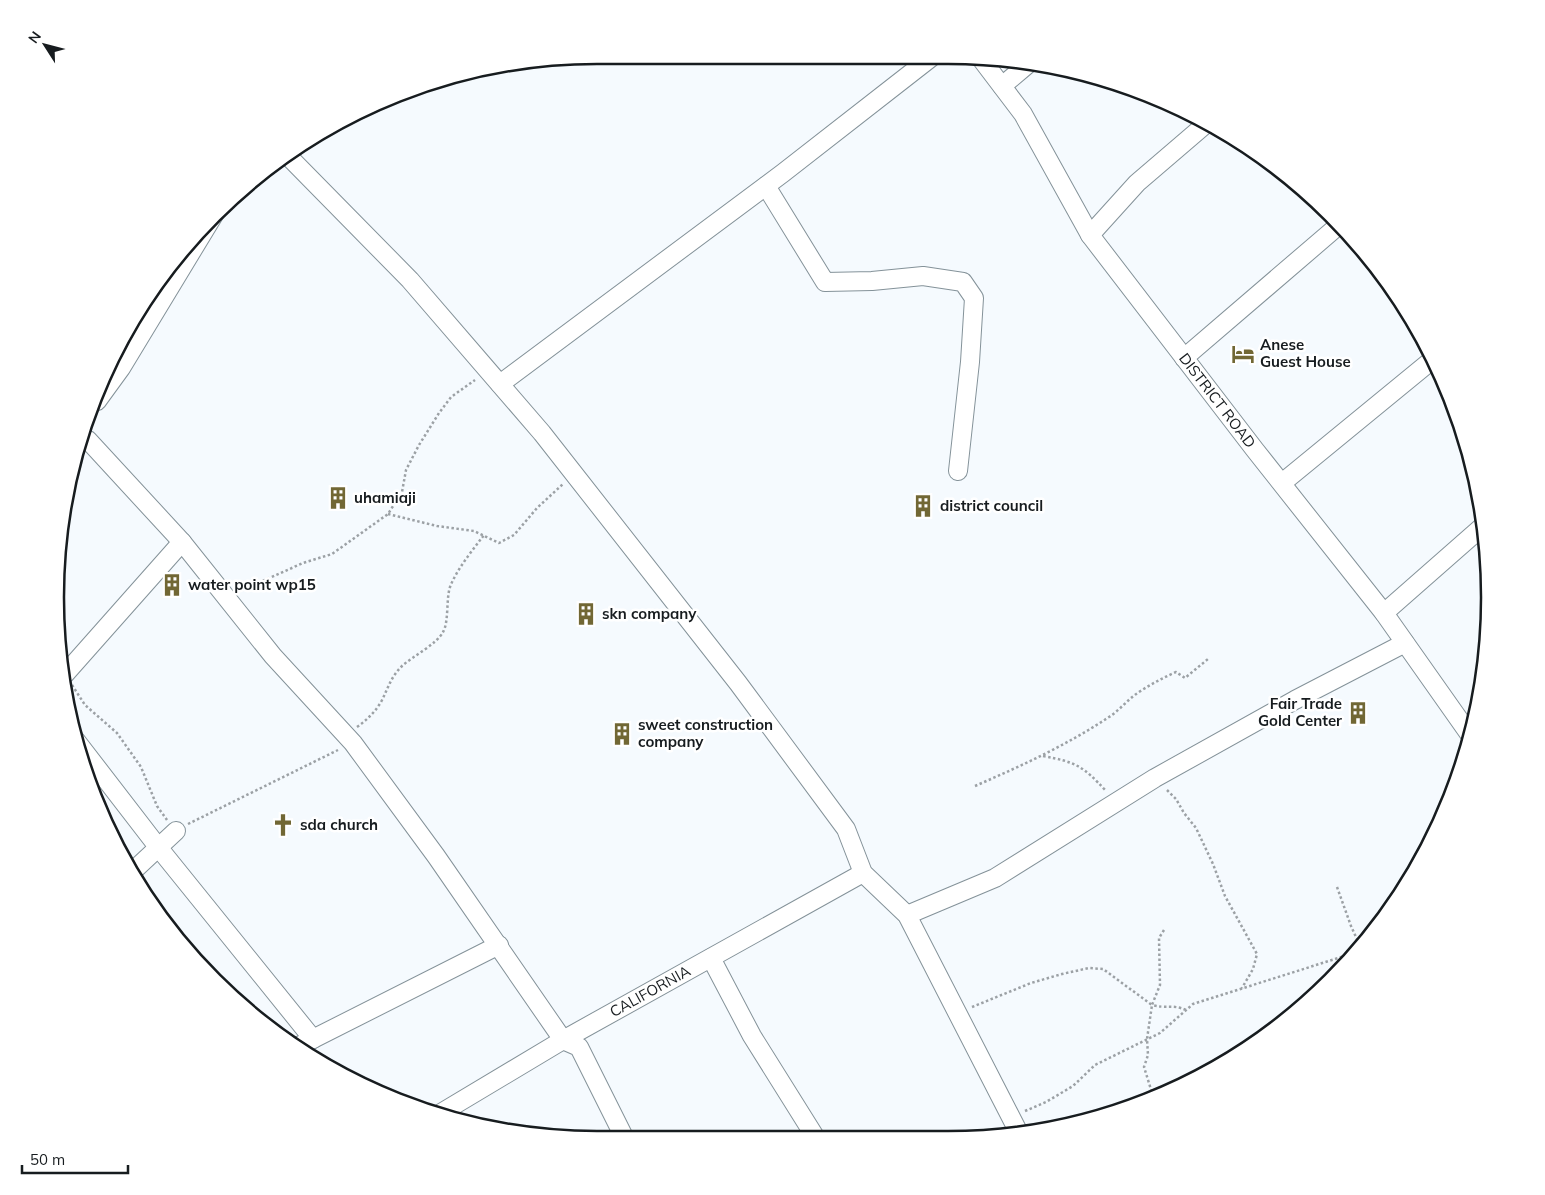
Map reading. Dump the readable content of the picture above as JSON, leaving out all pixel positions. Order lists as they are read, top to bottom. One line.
{"streets":{"street":["DISTRICT ROAD","CALIFORNIA"]},"places":{"hotel":["Anese Guest House"],"building":["uhamiaji","district council","water point wp15","skn company","Fair Trade Gold Center","sweet construction company"],"church":["sda church"]},"scale_bar":"50 m","north":"top left"}
